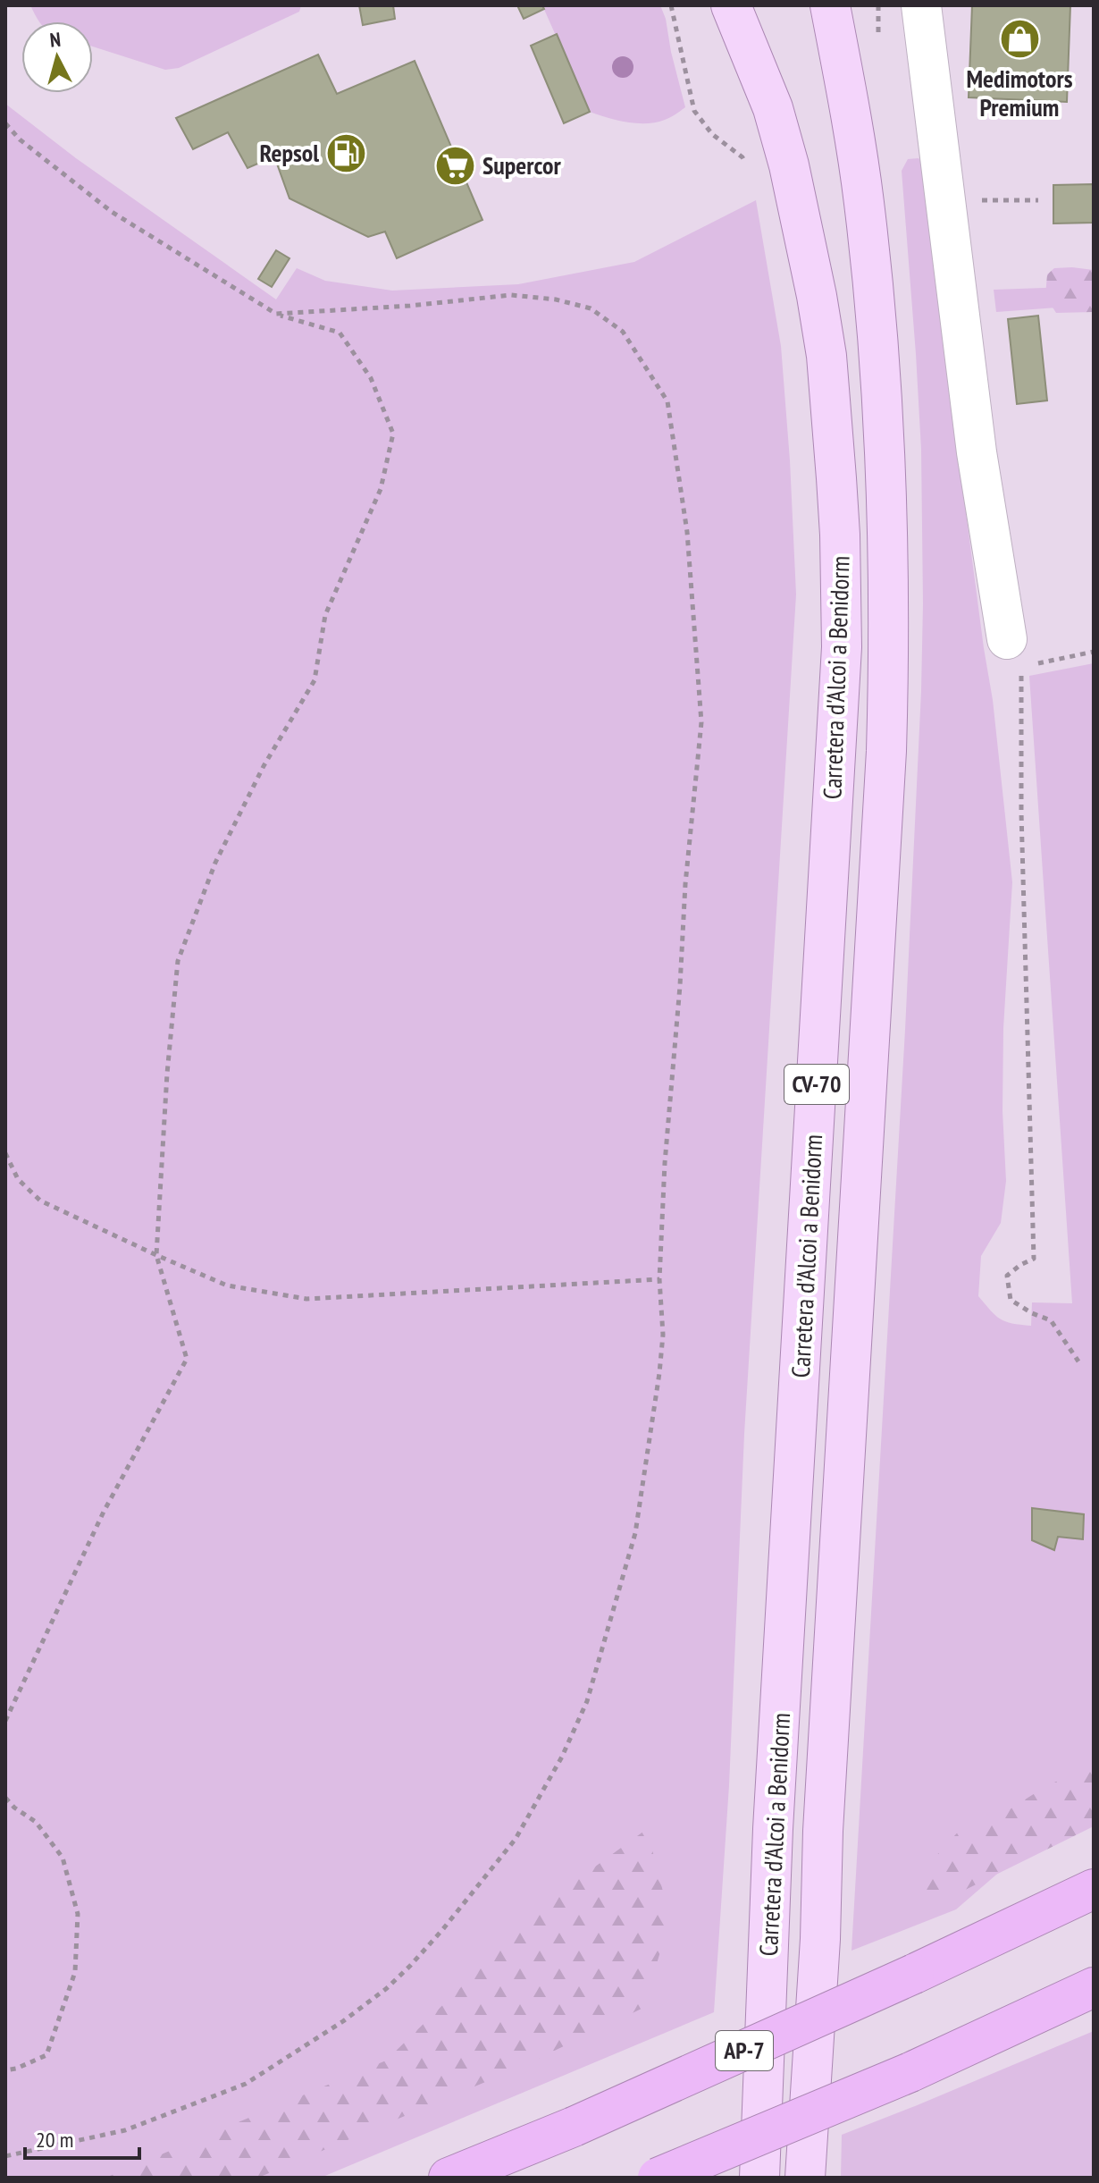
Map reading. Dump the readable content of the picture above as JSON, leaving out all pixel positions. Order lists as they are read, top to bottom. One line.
{"streets":{"highway":["AP-7"],"main road":["Carretera d'Alcoi a Benidorm","CV-70"]},"places":{"shop":["Medimotors Premium"],"fuel station":["Repsol"],"supermarket":["Supercor"]},"scale_bar":"20 m","north":"top"}
